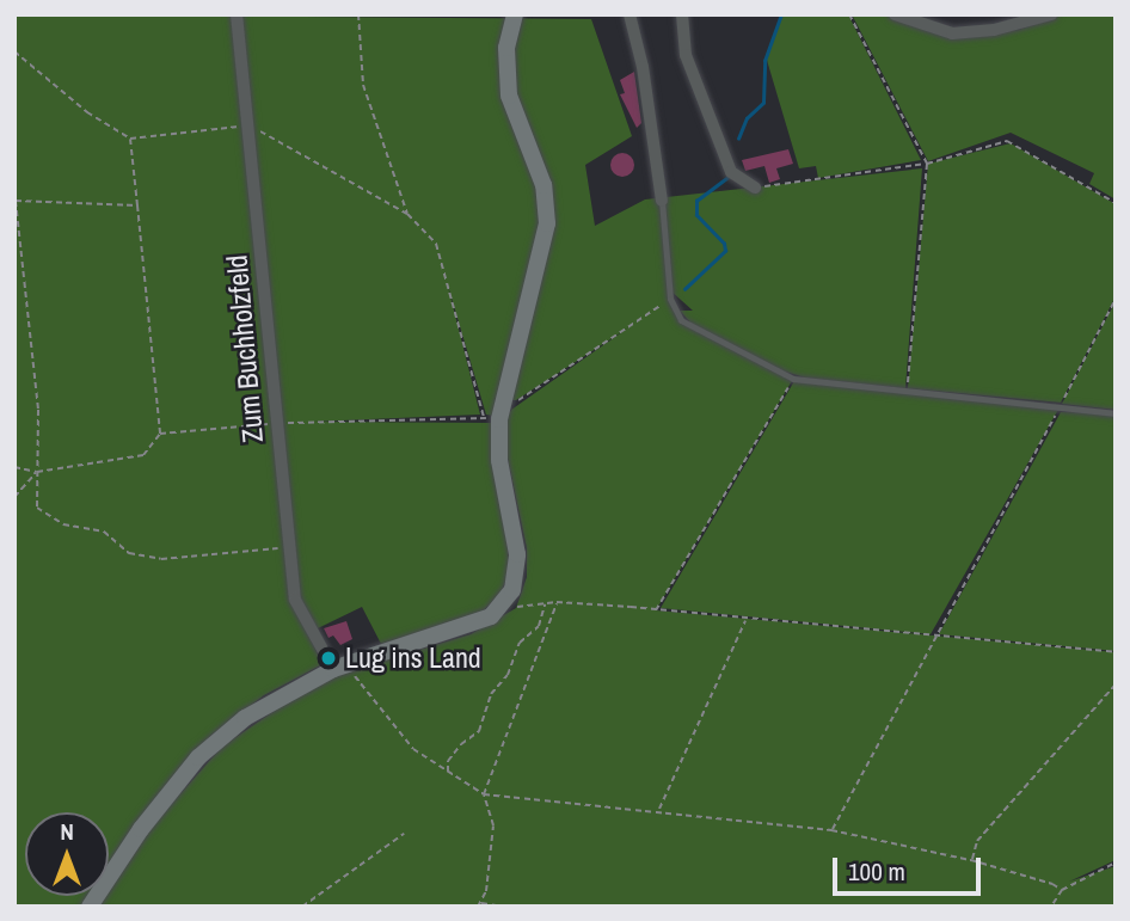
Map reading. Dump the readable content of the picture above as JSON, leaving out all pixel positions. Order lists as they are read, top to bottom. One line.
{"streets":{"street":["Zum Buchholzfeld"]},"places":["Lug ins Land"],"scale_bar":"100 m","north":"top"}
